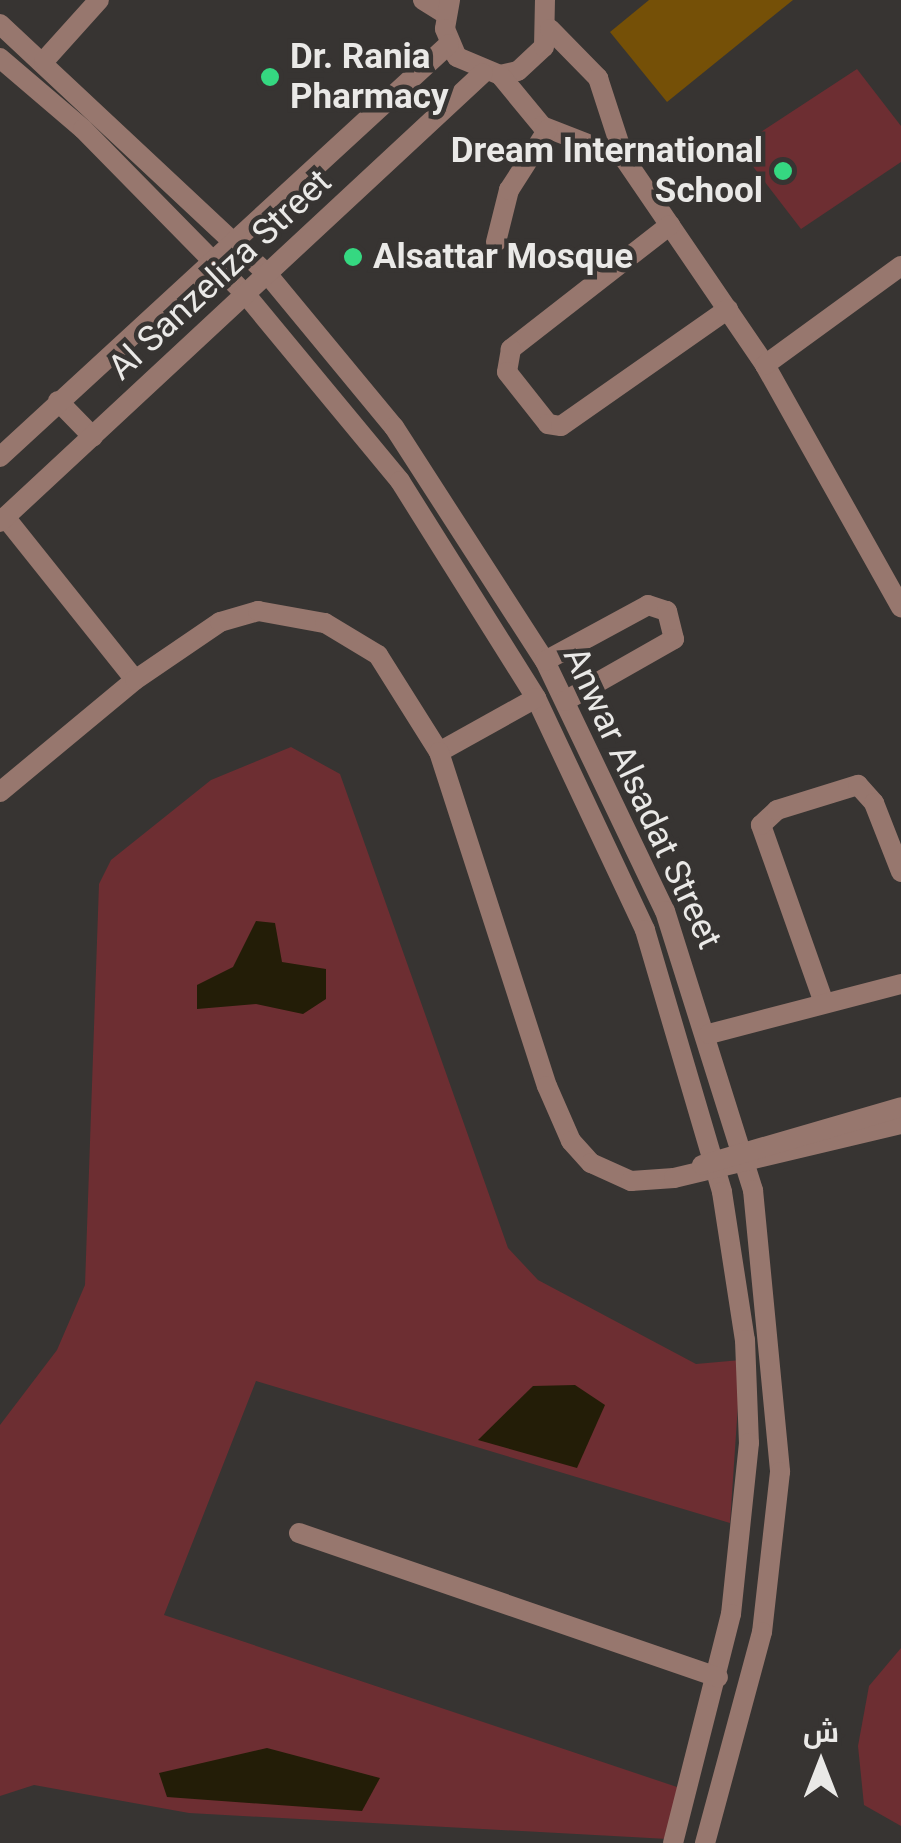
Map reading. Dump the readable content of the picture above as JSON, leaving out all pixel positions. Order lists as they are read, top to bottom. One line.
{"streets":{"street":["Al Sanzeliza Street","Anwar Alsadat Street"]},"crossings":[["Al Sanzeliza Street","Anwar Alsadat Street"]],"places":["Dr. Rania Pharmacy","Dream International School","Alsattar Mosque"],"north":"top"}
